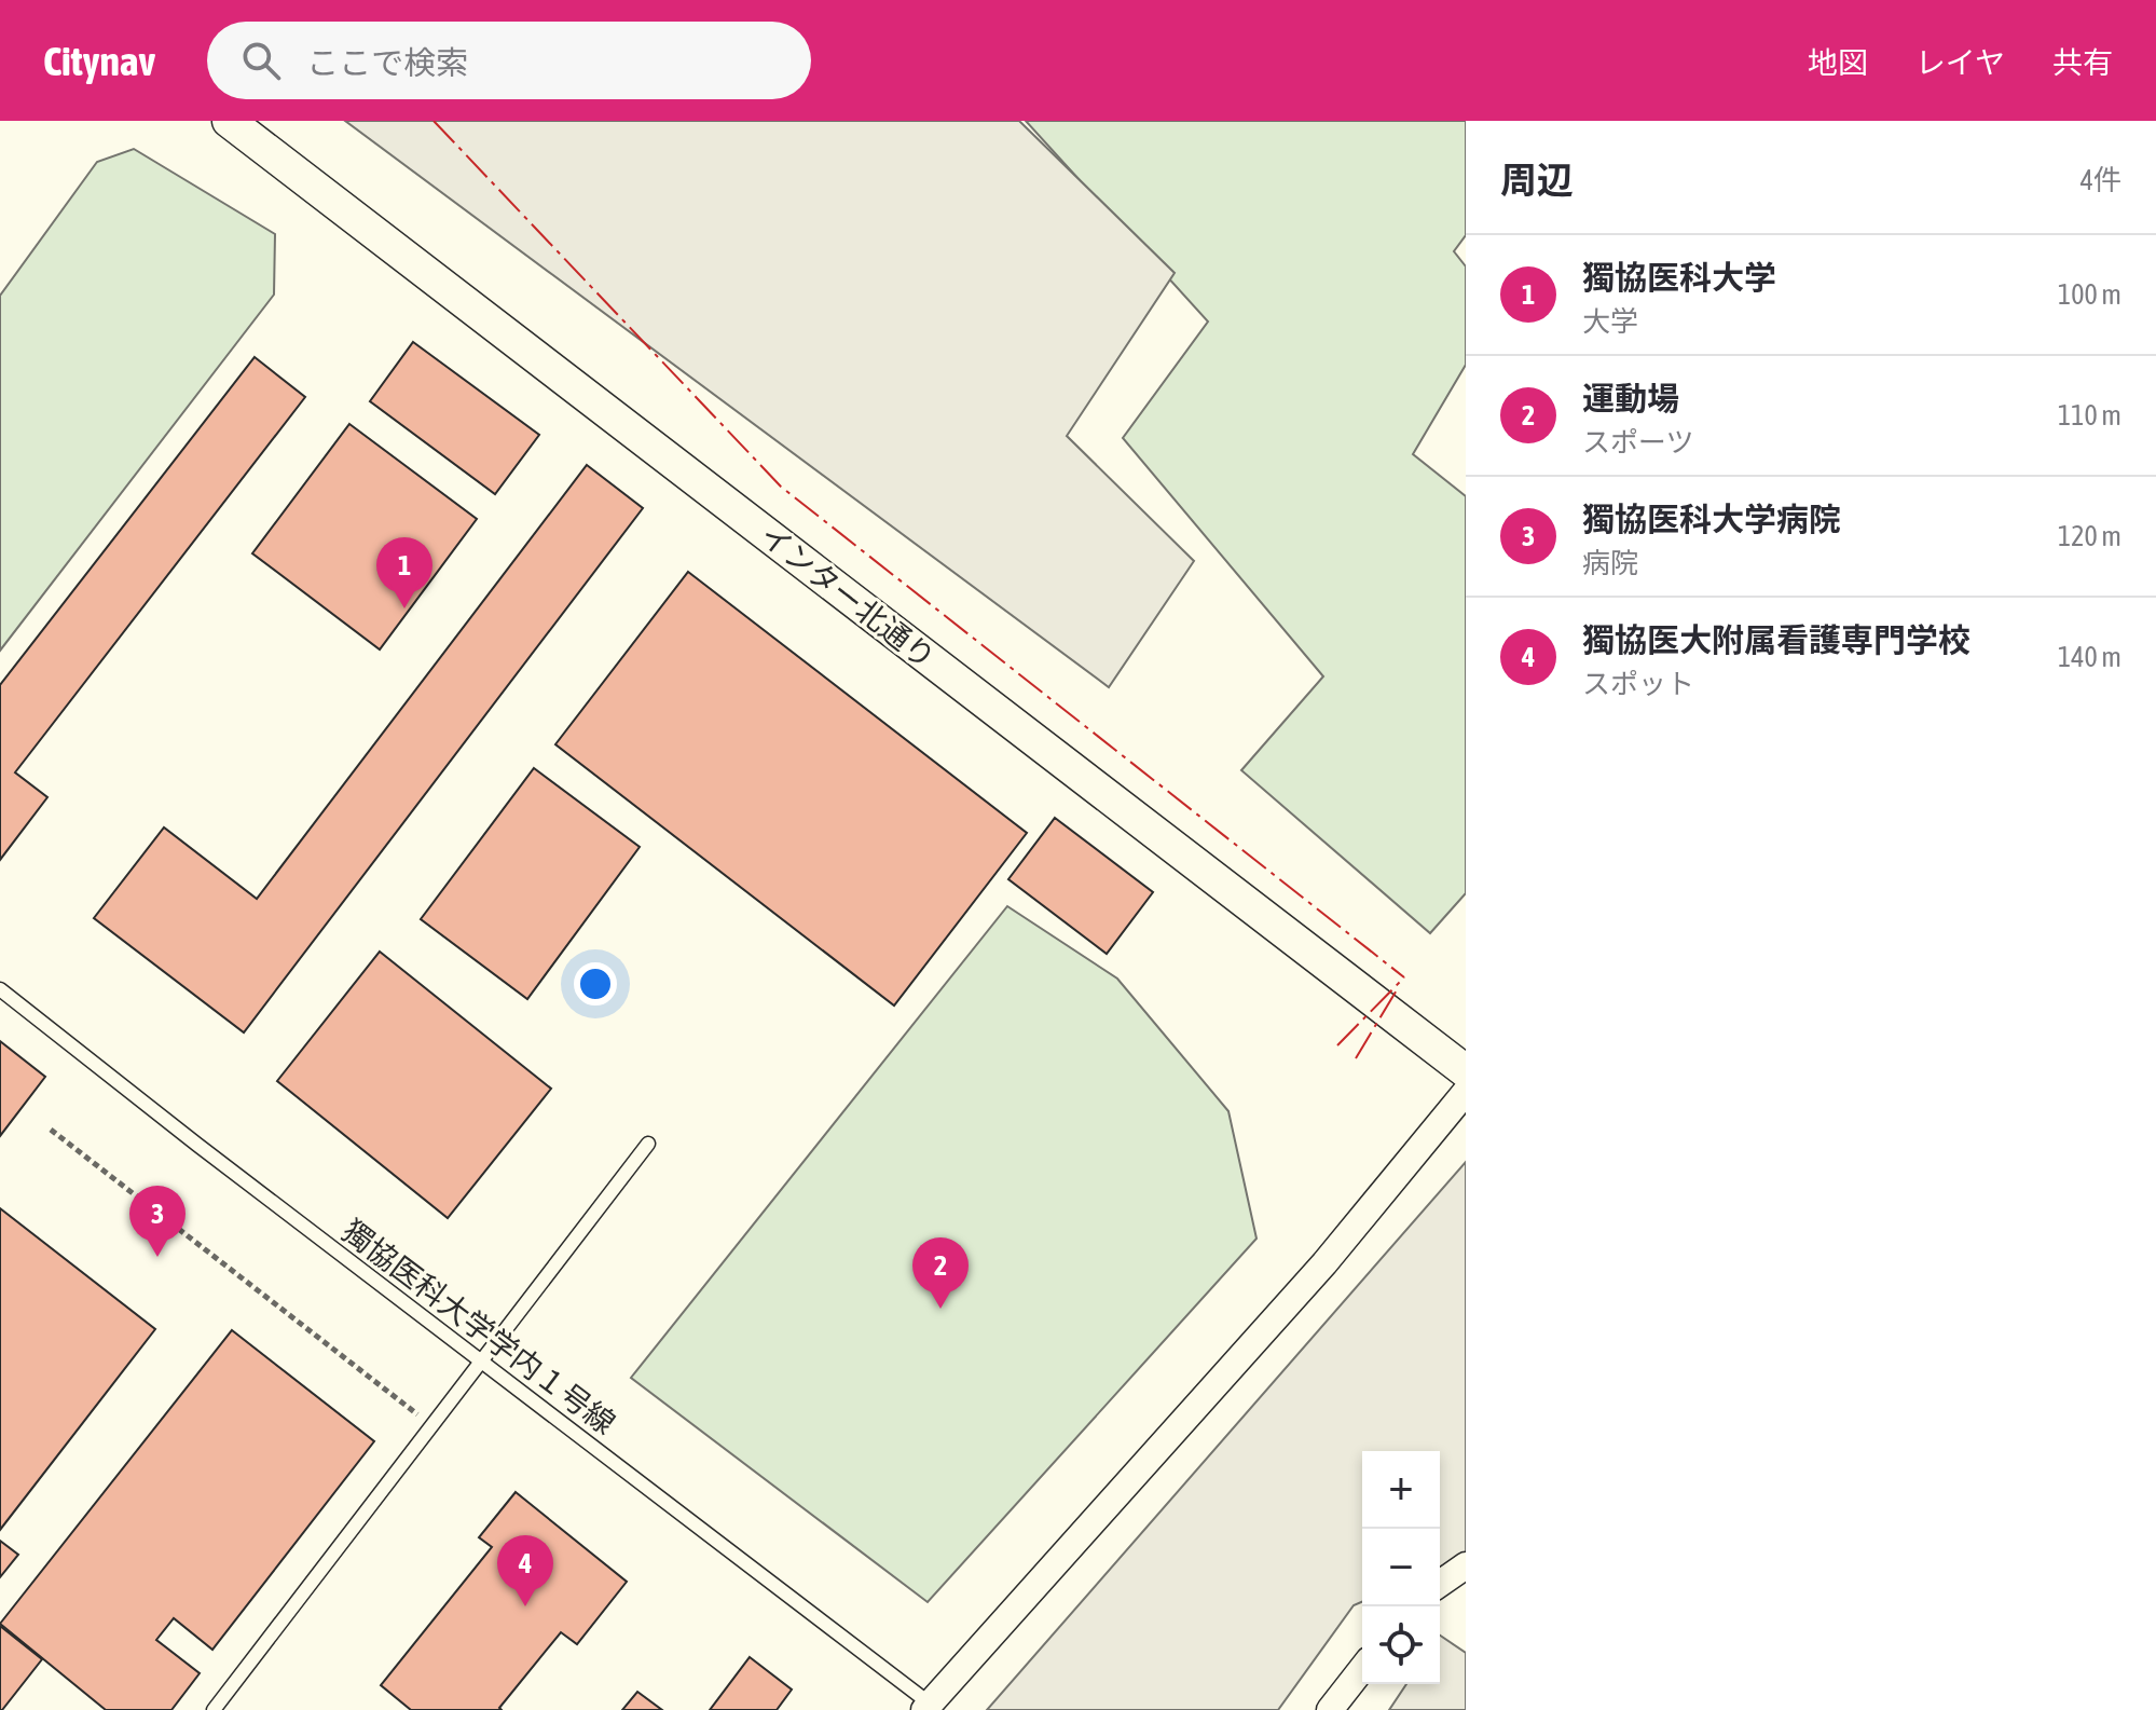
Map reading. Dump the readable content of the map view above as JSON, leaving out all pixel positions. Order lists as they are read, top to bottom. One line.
{"streets":{"street":["インター北通り"],"lane":["獨協医科大学学内１号線"]},"page":{"header":"Citynav","search":"ここで検索","nav":["地図","レイヤ","共有"],"heading":["周辺","4件"],"list":[{"mark":"1","name":"獨協医科大学","note":"大学","value":"100 m"},{"mark":"2","name":"運動場","note":"スポーツ","value":"110 m"},{"mark":"3","name":"獨協医科大学病院","note":"病院","value":"120 m"},{"mark":"4","name":"獨協医大附属看護専門学校","note":"スポット","value":"140 m"}],"pins":["1","3","2","4"],"map_buttons":["+","−"]}}
